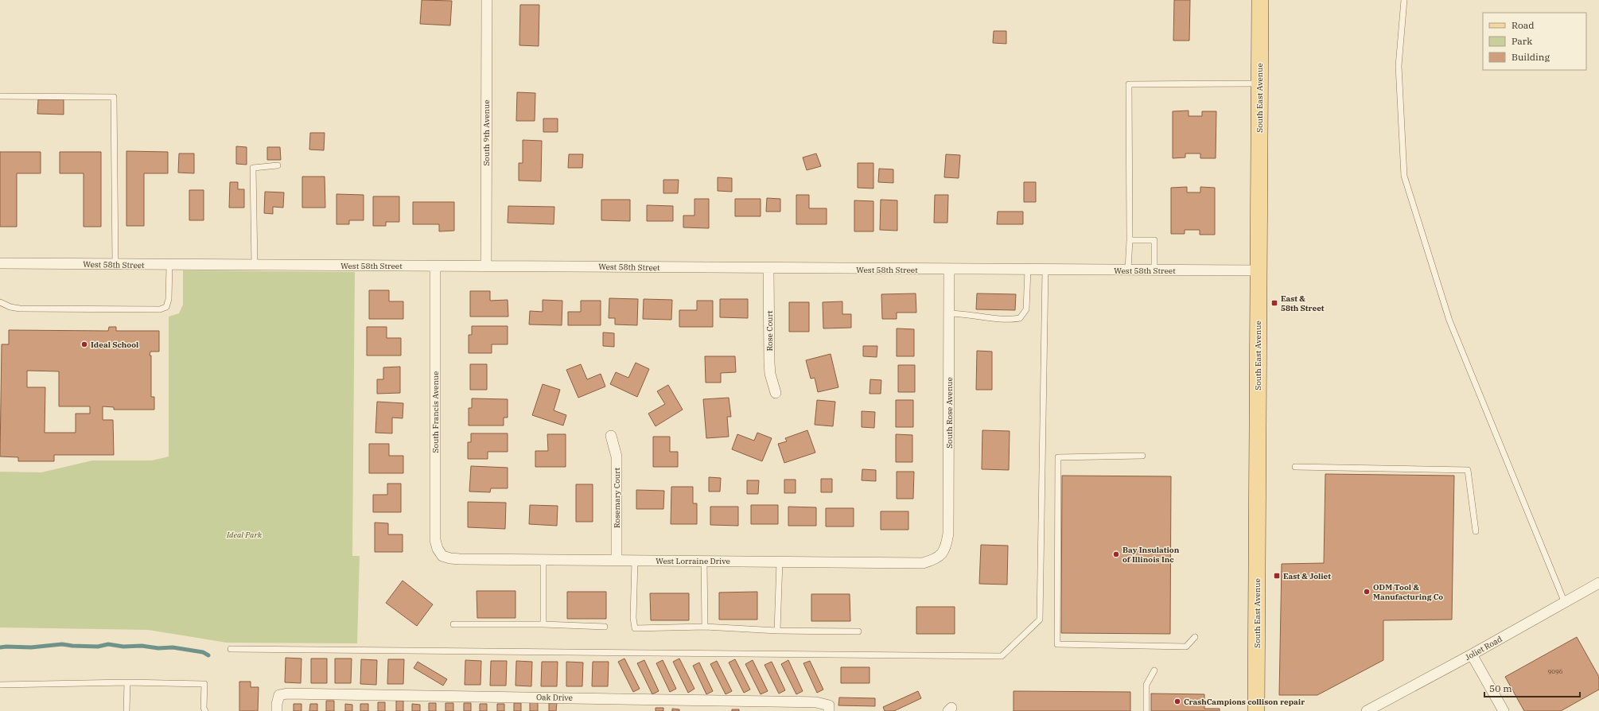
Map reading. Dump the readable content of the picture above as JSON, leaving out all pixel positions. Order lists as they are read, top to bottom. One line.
{"streets":{"main road":["South East Avenue"],"street":["South 9th Avenue","West 58th Street","Rose Court","South Francis Avenue","South Rose Avenue","Rosemary Court","West Lorraine Drive","Joliet Road","Oak Drive"]},"crossings":[["South East Avenue","West 58th Street"],["South 9th Avenue","West 58th Street"],["West 58th Street","Rose Court"],["West 58th Street","South Francis Avenue"],["West 58th Street","South Rose Avenue"],["South Francis Avenue","West Lorraine Drive"],["South Rose Avenue","West Lorraine Drive"],["Rosemary Court","West Lorraine Drive"]],"parks":["Ideal Park"],"places":{"transit":["East & 58th Street","East & Joliet"],"other":["Ideal School","Bay Insulation of Illinois Inc","ODM Tool & Manufacturing Co","CrashCampions collison repair"]},"house_numbers":["9096"],"legend":["Road","Park","Building"],"scale_bar":"50 m"}
